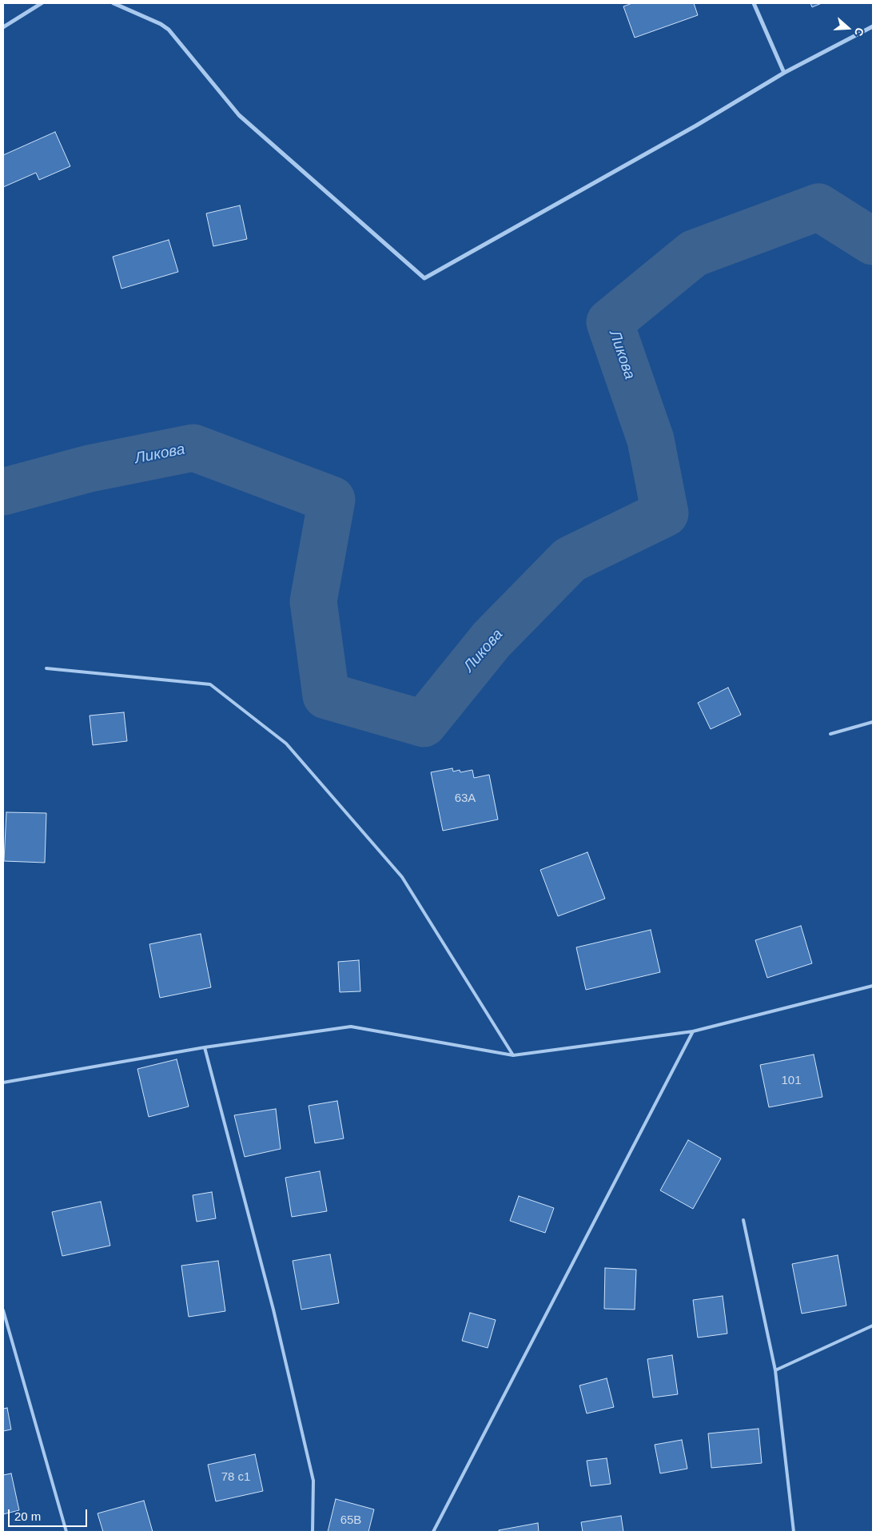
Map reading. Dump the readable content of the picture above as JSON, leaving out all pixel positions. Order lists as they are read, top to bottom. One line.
{"water":["Ликова"],"house_numbers":["63А","101","78 с1","65В"],"scale_bar":"20 m","north":"right"}
